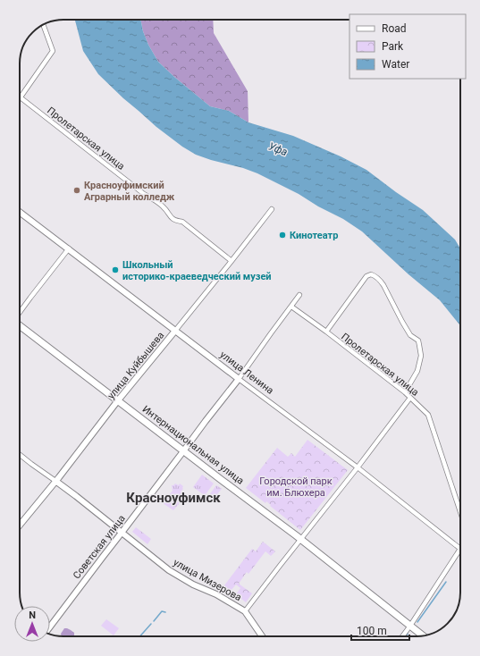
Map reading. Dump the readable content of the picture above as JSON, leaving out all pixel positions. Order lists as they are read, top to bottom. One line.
{"streets":{"main road":["улица Куйбышева","улица Ленина","Интернациональная улица","Советская улица","улица Мизерова"],"street":["Пролетарская улица"]},"crossings":[["Пролетарская улица","улица Куйбышева"],["Пролетарская улица","Советская улица"],["улица Куйбышева","улица Ленина"],["улица Куйбышева","Интернациональная улица"],["улица Куйбышева","улица Мизерова"],["улица Ленина","Советская улица"],["Интернациональная улица","Советская улица"],["Советская улица","улица Мизерова"]],"districts":["Красноуфимск"],"water":["Уфа"],"parks":["Городской парк им. Блюхера"],"places":["Красноуфимский Аграрный колледж","Кинотеатр","Школьный историко-краеведческий музей"],"legend":["Road","Park","Water"],"scale_bar":"100 m","north":"top"}
